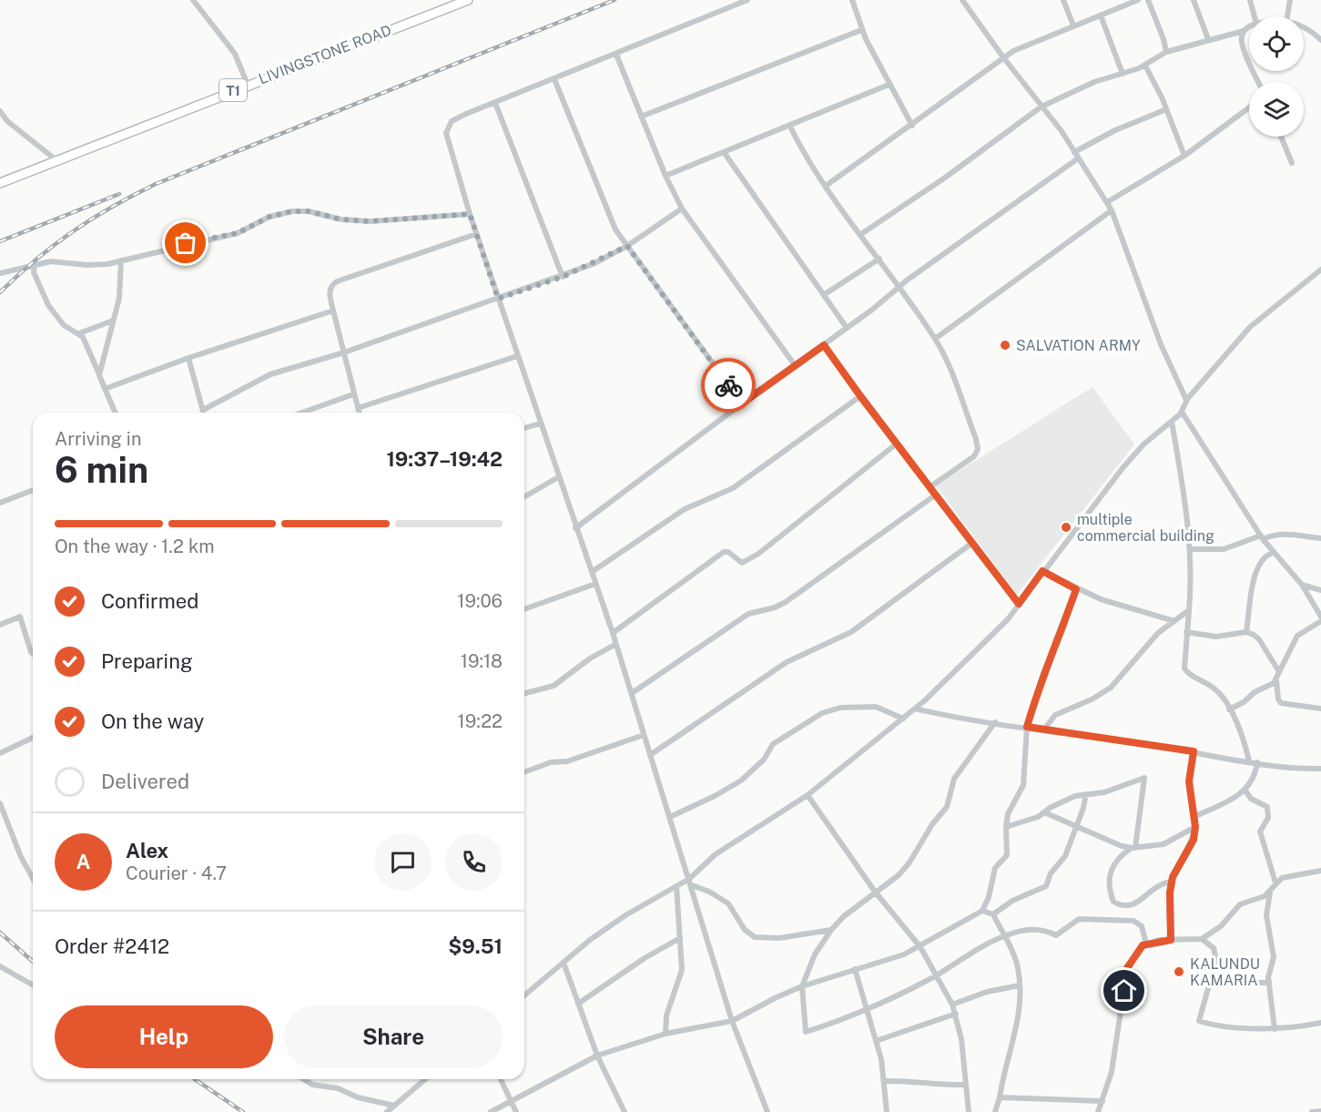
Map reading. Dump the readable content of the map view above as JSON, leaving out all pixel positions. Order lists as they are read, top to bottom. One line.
{"streets":{"highway":["LIVINGSTONE ROAD","T1"]},"places":["SALVATION ARMY","multiple commercial building","KALUNDU KAMARIA"],"page":{"heading":["6 min","Arriving in","19:37–19:42"],"panel":["Alex","Courier · 4.7","Order #2412","$9.51"],"bar":"On the way · 1.2 km","list":[["Confirmed","19:06"],["Preparing","19:18"],["On the way","19:22"],"Delivered"],"round":"A","buttons":["Help","Share"]}}
